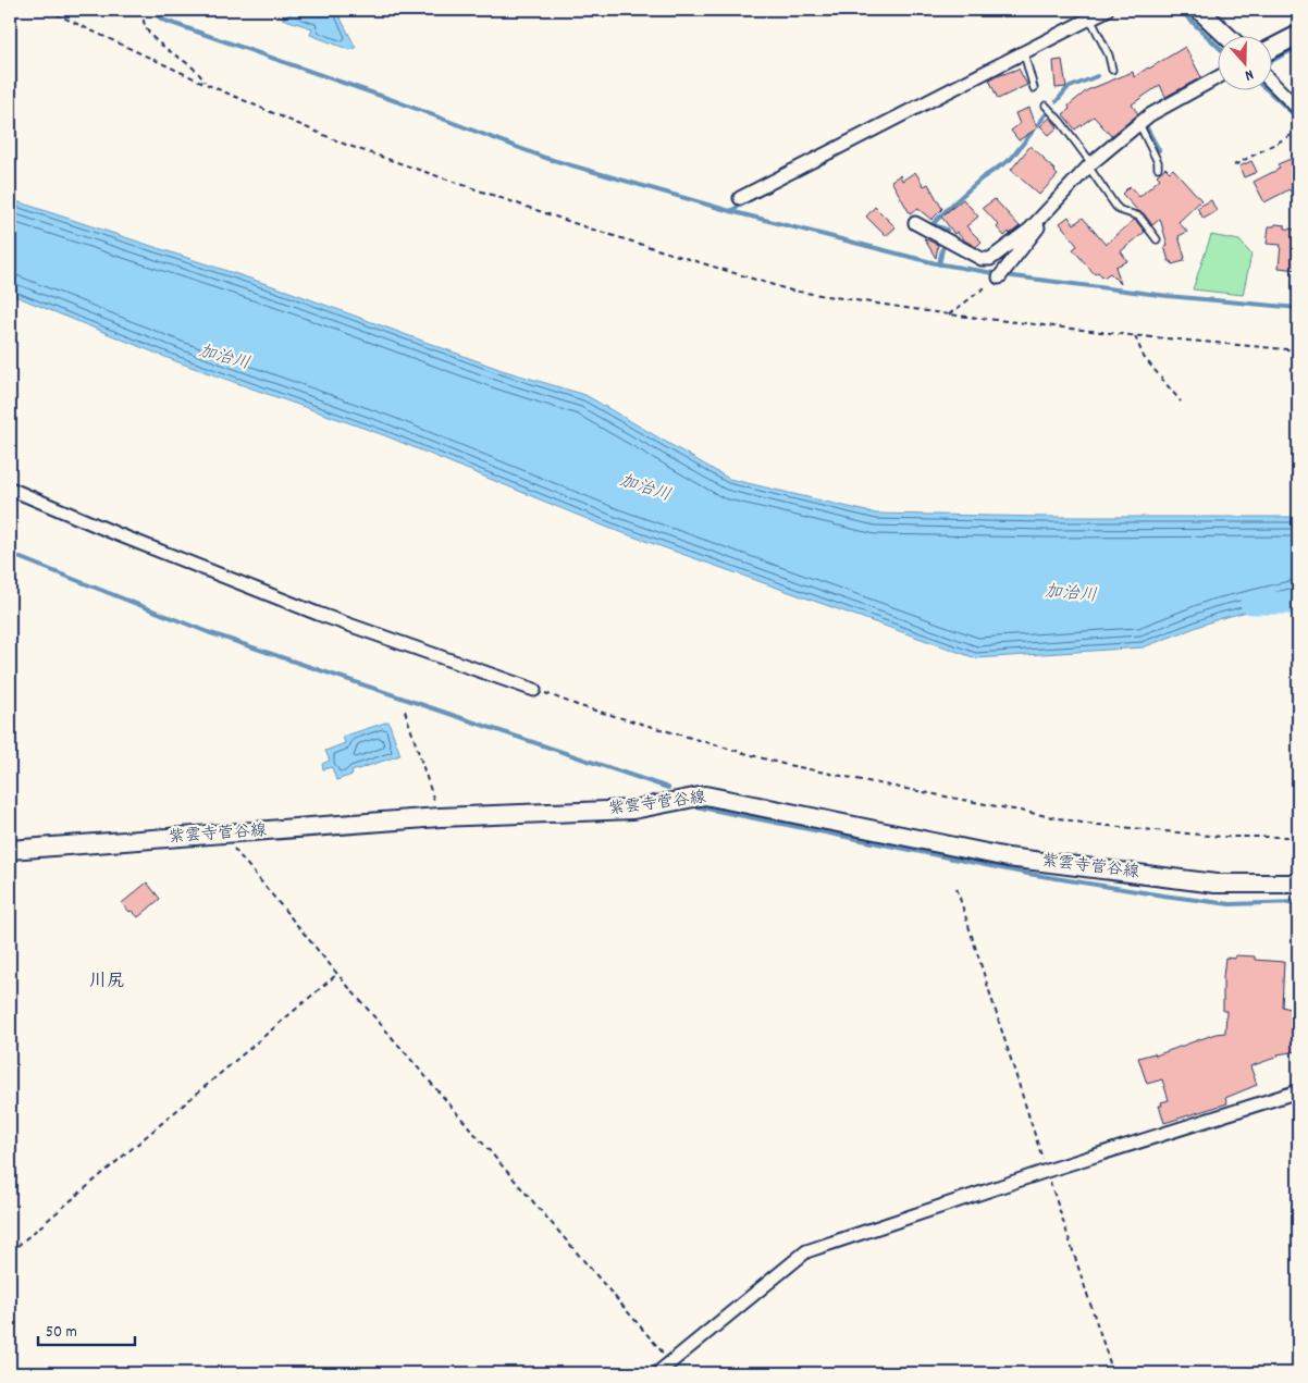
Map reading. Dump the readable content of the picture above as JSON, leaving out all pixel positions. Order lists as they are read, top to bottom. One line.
{"streets":{"main road":["紫雲寺菅谷線"]},"districts":["川尻"],"water":["加治川"],"scale_bar":"50 m","north":"bottom"}
